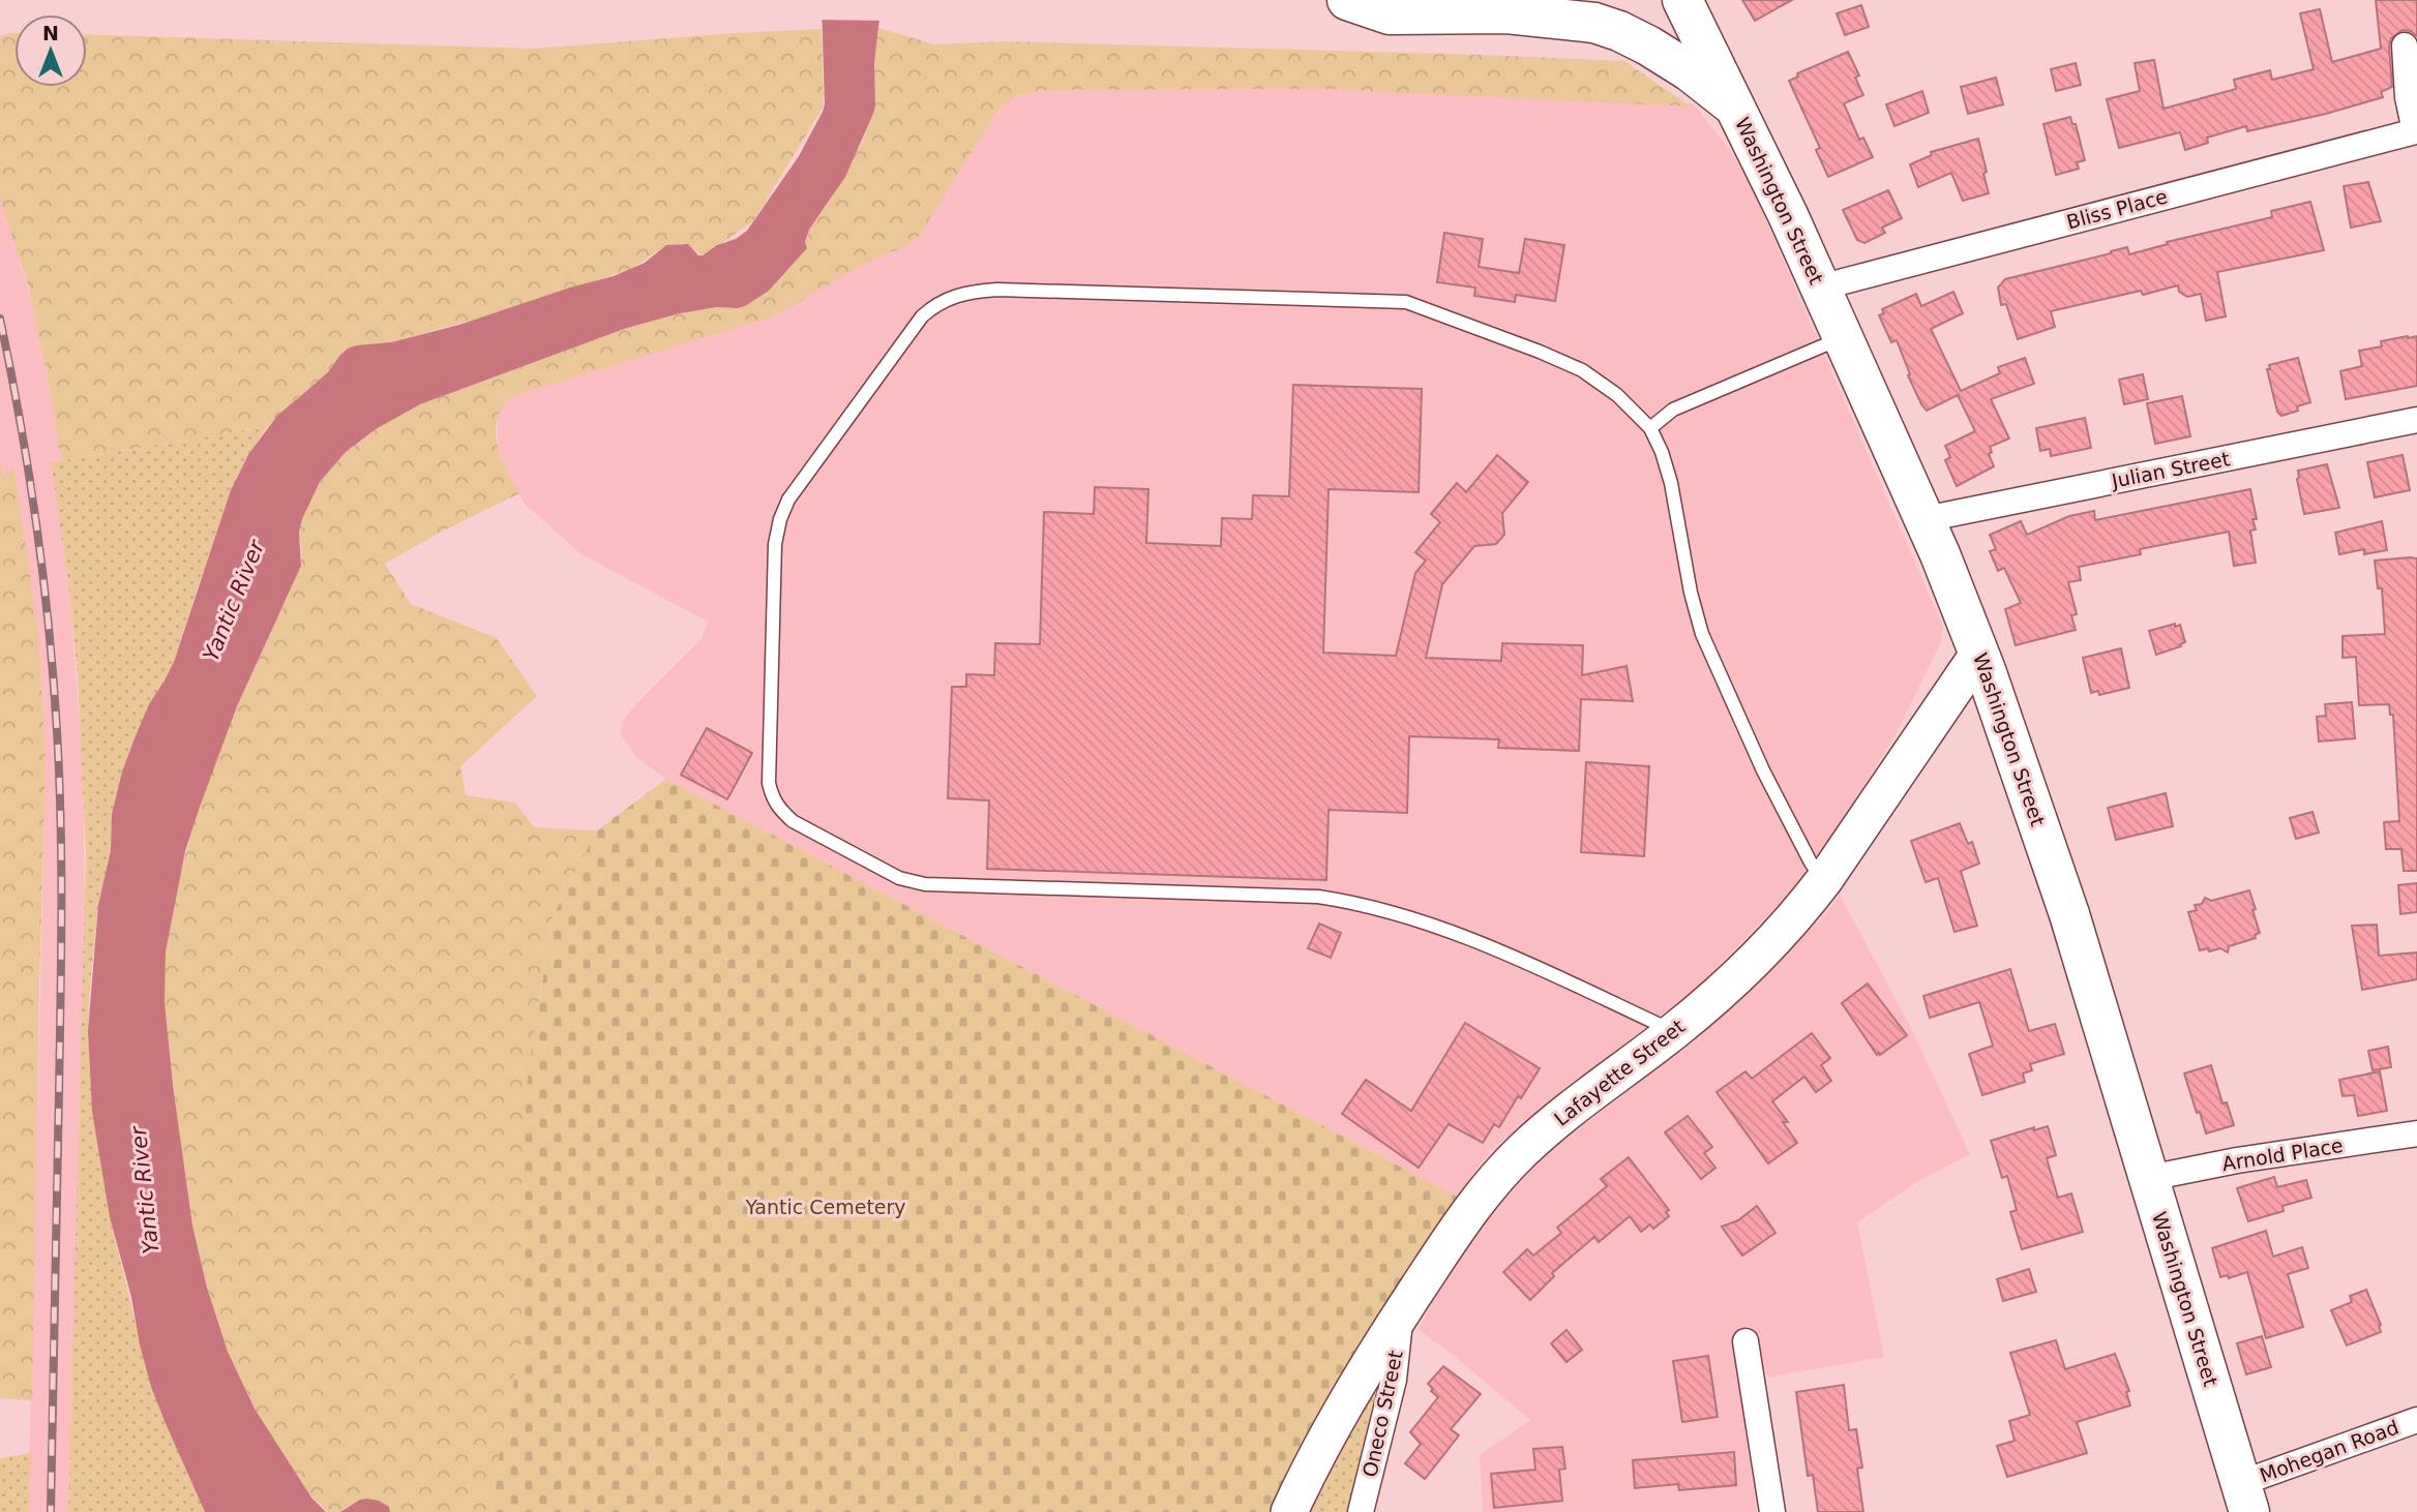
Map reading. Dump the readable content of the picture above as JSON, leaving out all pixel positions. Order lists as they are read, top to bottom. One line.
{"streets":{"highway":["Washington Street"],"street":["Bliss Place","Julian Street","Lafayette Street","Arnold Place","Oneco Street","Mohegan Road"]},"crossings":[["Washington Street","Bliss Place"],["Washington Street","Julian Street"],["Washington Street","Lafayette Street"],["Washington Street","Arnold Place"],["Washington Street","Mohegan Road"],["Lafayette Street","Oneco Street"]],"water":["Yantic River"],"parks":["Yantic Cemetery"],"north":"top"}
